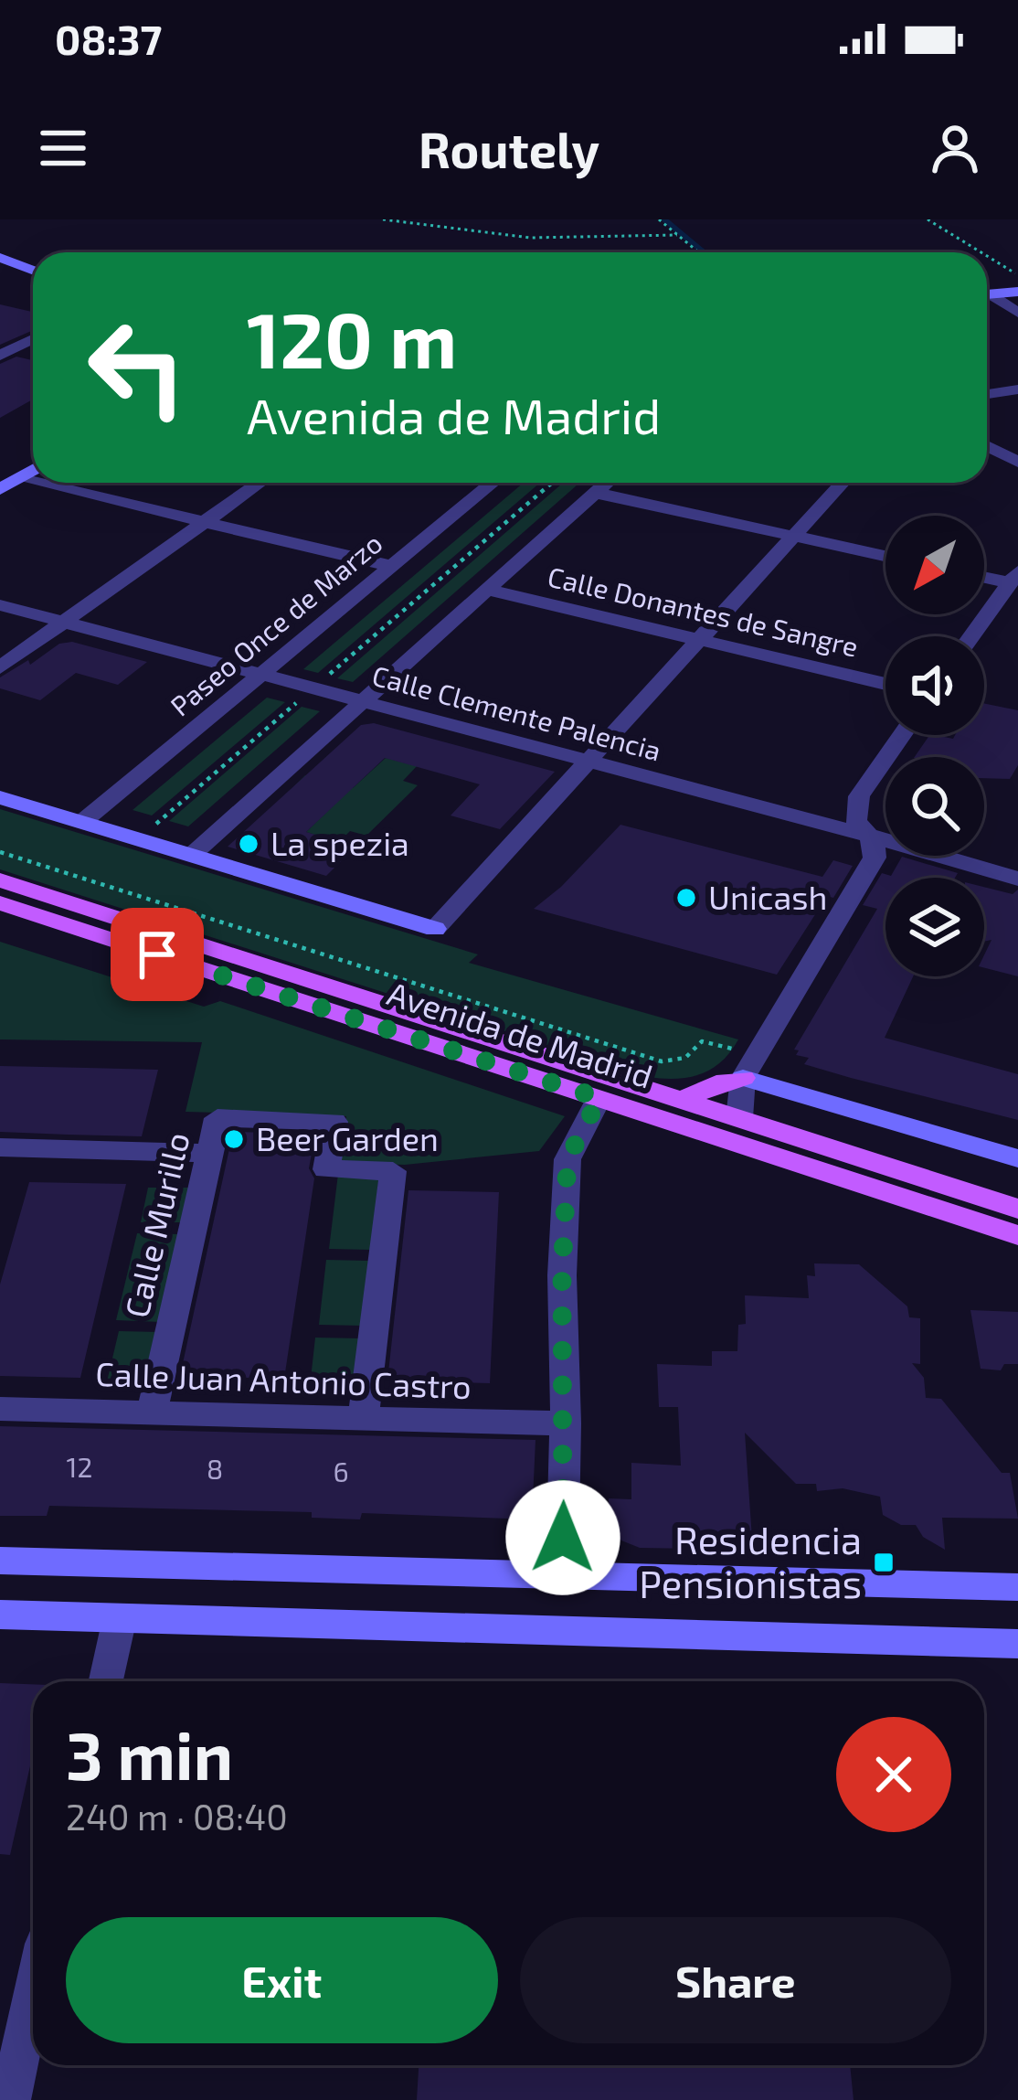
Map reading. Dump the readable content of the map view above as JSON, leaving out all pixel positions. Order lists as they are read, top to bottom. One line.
{"streets":{"main road":["Avenida de Madrid"],"street":["Calle Donantes de Sangre","Paseo Once de Marzo","Calle Clemente Palencia","Calle Murillo","Calle Juan Antonio Castro"]},"crossings":[["Paseo Once de Marzo","Calle Clemente Palencia"],["Calle Murillo","Calle Juan Antonio Castro"]],"places":{"other":["La spezia","Unicash","Beer Garden"],"transit":["Residencia Pensionistas"]},"house_numbers":["12","8","6"],"north":"bottom left","page":{"status":"08:37","header":"Routely","turn":["120 m","Avenida de Madrid"],"heading":["3 min","240 m · 08:40"],"buttons":["Exit","Share"]}}
